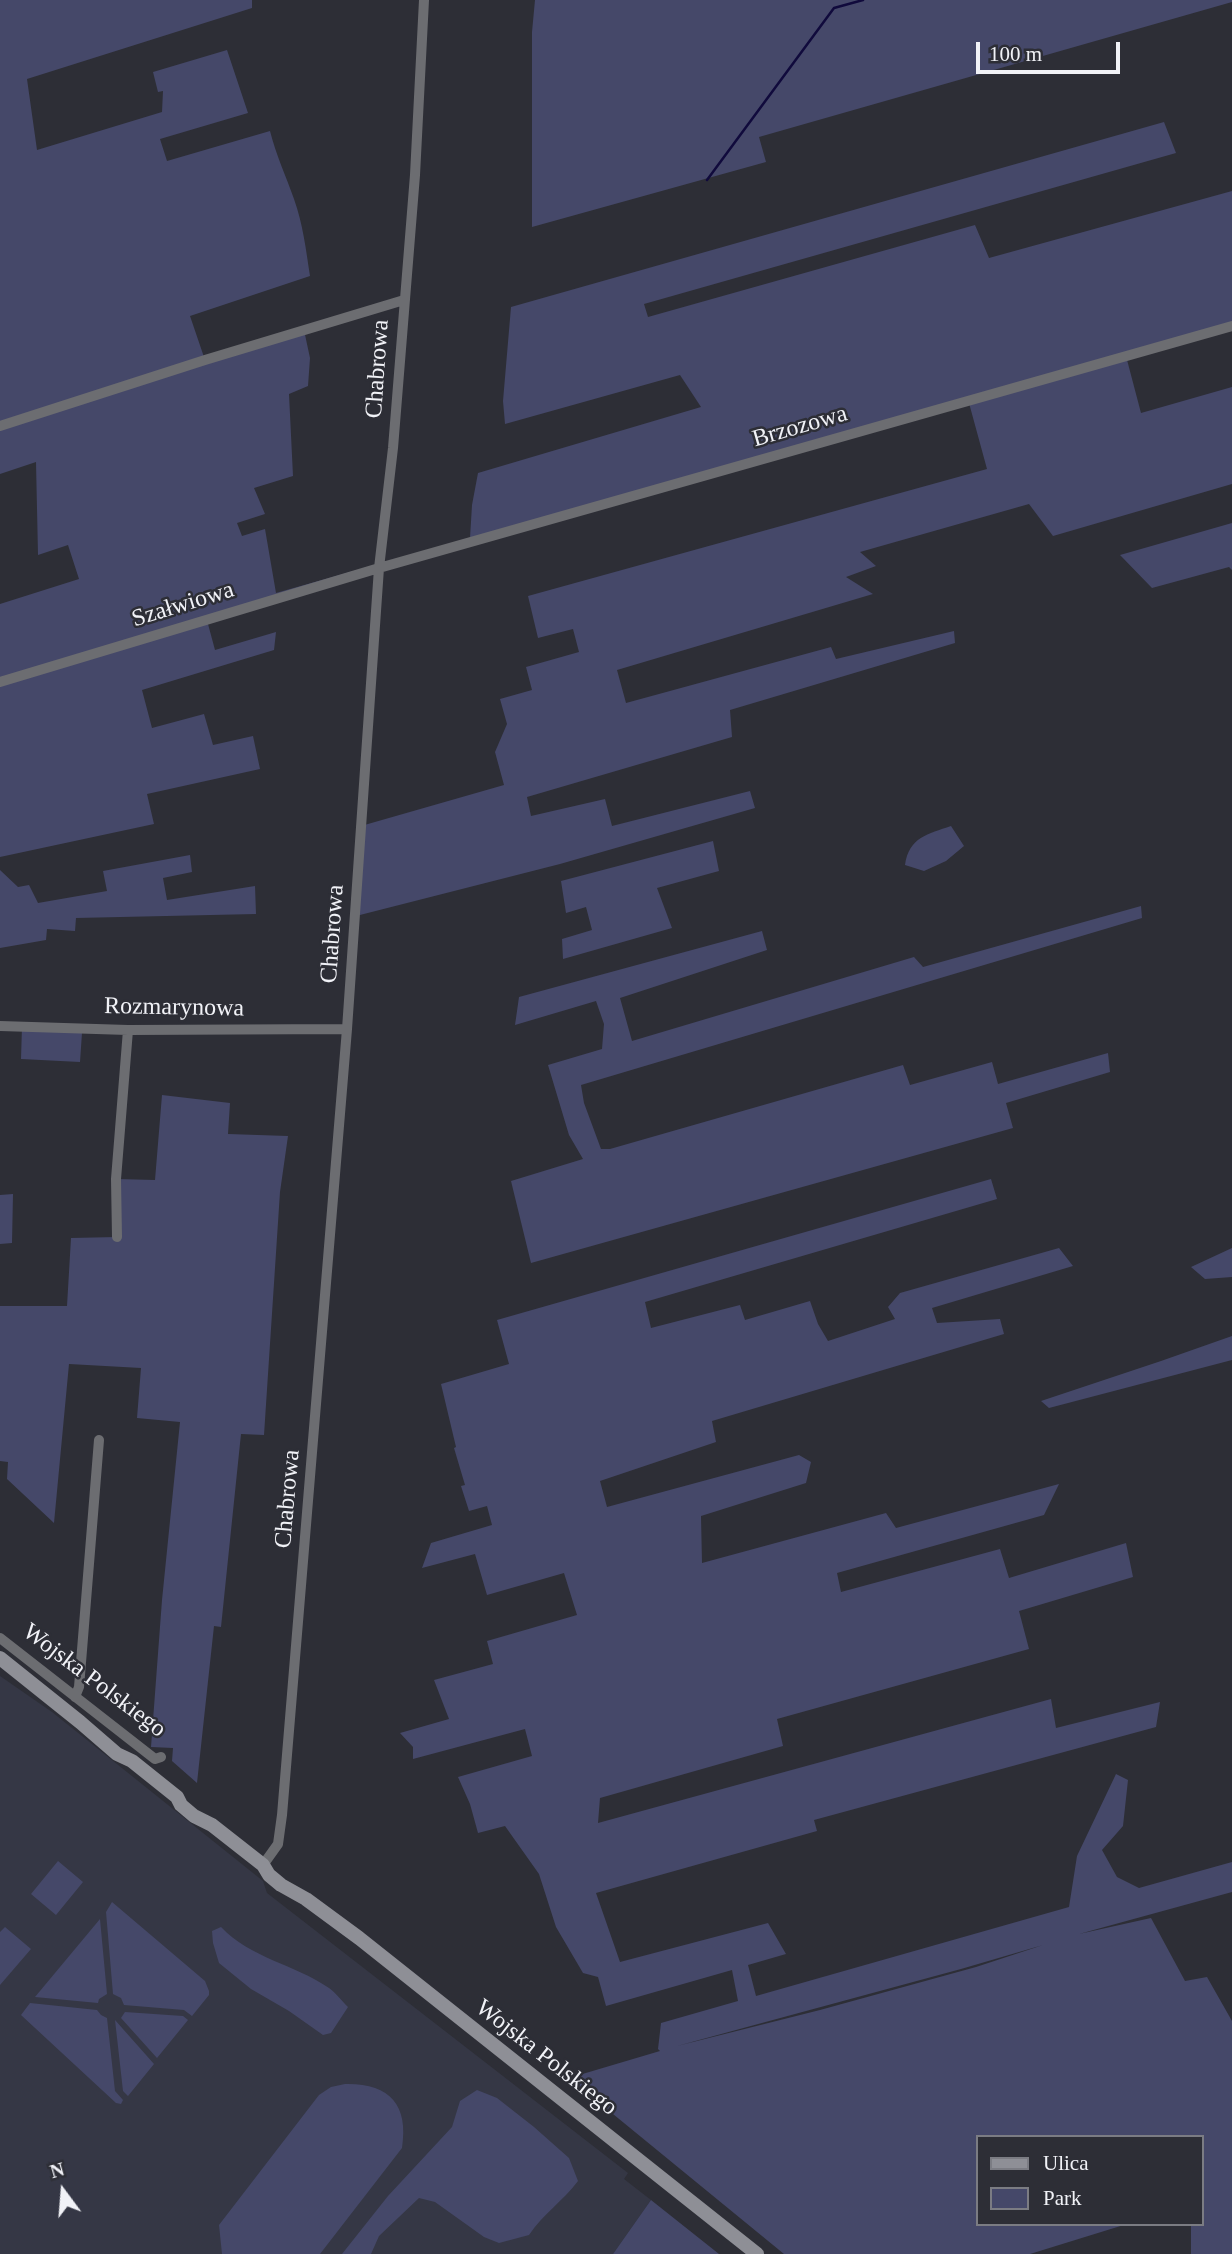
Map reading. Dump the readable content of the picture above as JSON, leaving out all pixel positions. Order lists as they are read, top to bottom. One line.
{"streets":{"main road":["Wojska Polskiego"],"street":["Chabrowa","Brzozowa","Szałwiowa","Rozmarynowa"]},"crossings":[["Chabrowa","Brzozowa"],["Chabrowa","Szałwiowa"],["Chabrowa","Rozmarynowa"],["Chabrowa","Wojska Polskiego"],["Brzozowa","Szałwiowa"]],"legend":["Ulica","Park"],"scale_bar":"100 m","north":"top"}
